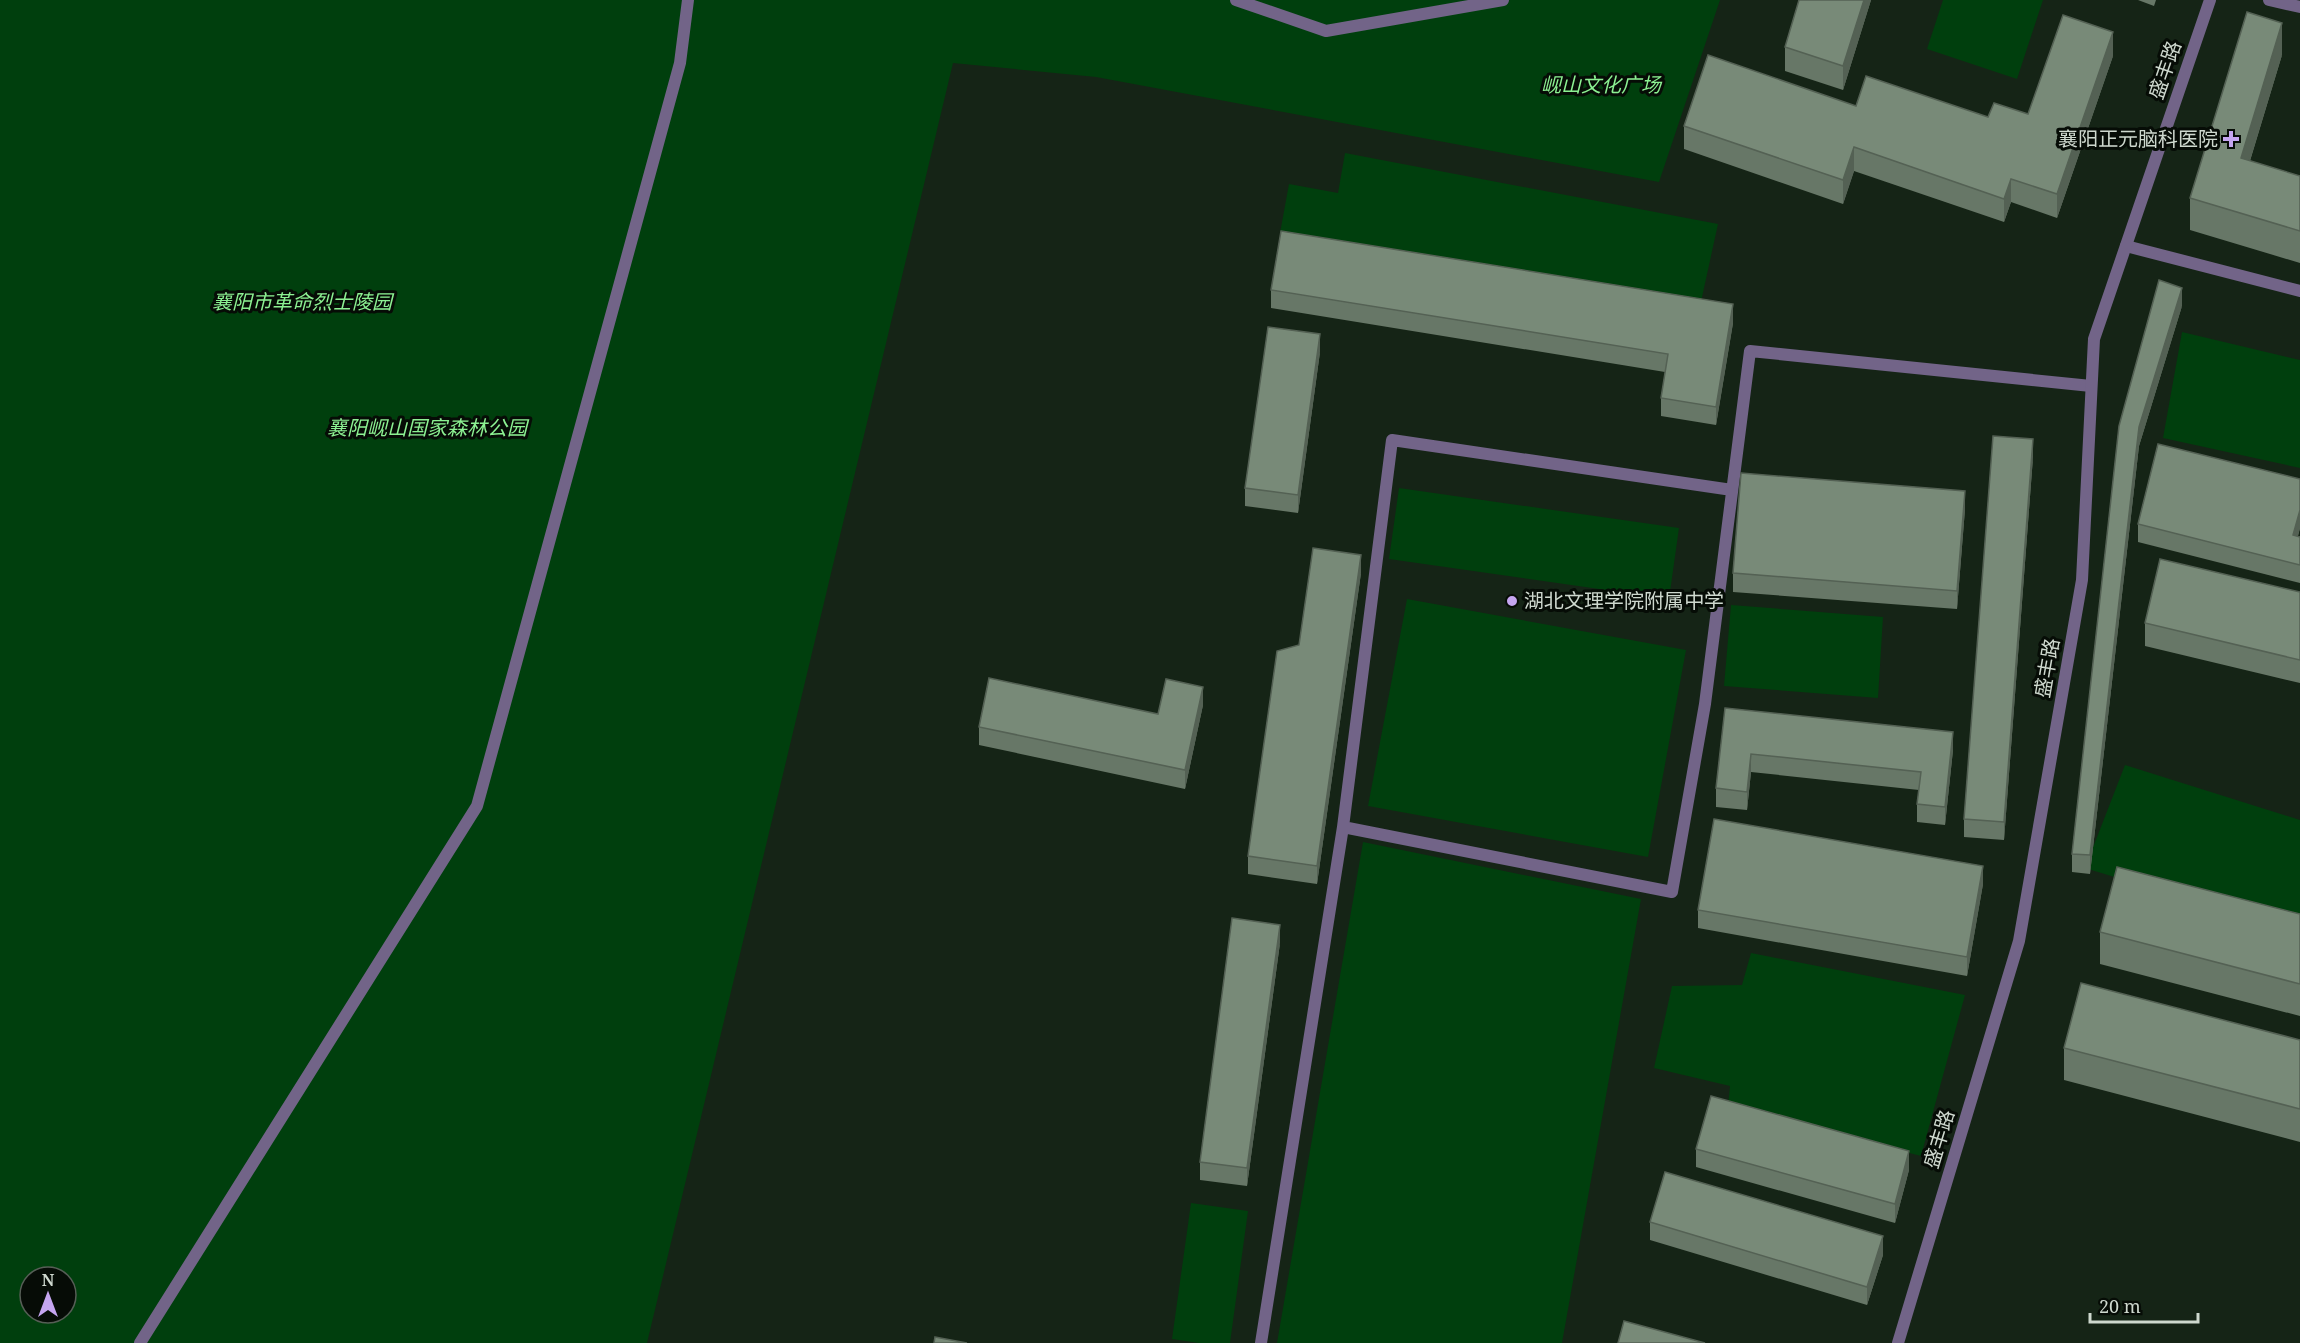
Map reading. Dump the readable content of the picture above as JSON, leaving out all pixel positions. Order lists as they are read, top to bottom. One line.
{"streets":{"street":["盛丰路"]},"parks":["岘山文化广场","襄阳市革命烈士陵园","襄阳岘山国家森林公园"],"places":{"health":["襄阳正元脑科医院"],"other":["湖北文理学院附属中学"]},"scale_bar":"20 m","north":"top"}
